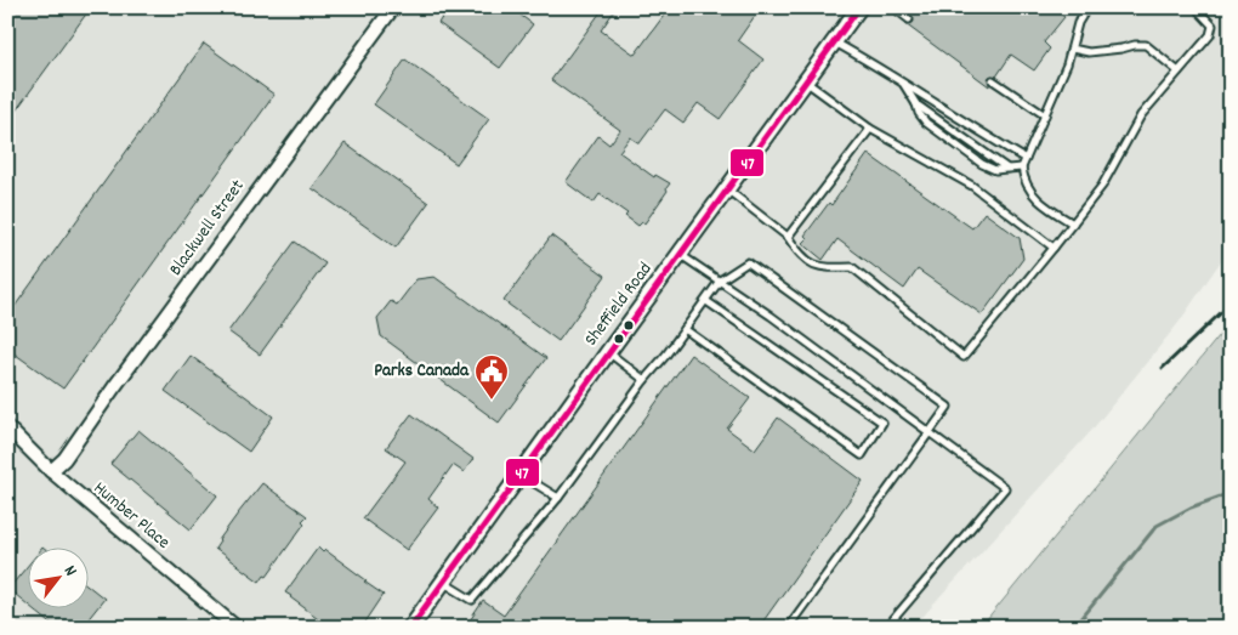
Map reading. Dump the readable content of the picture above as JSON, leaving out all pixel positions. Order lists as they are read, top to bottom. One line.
{"streets":{"street":["Blackwell Street","Sheffield Road","Humber Place"]},"crossings":[["Blackwell Street","Humber Place"]],"places":{"public building":["Parks Canada"]},"lines":["transit line 47"],"north":"top right"}
